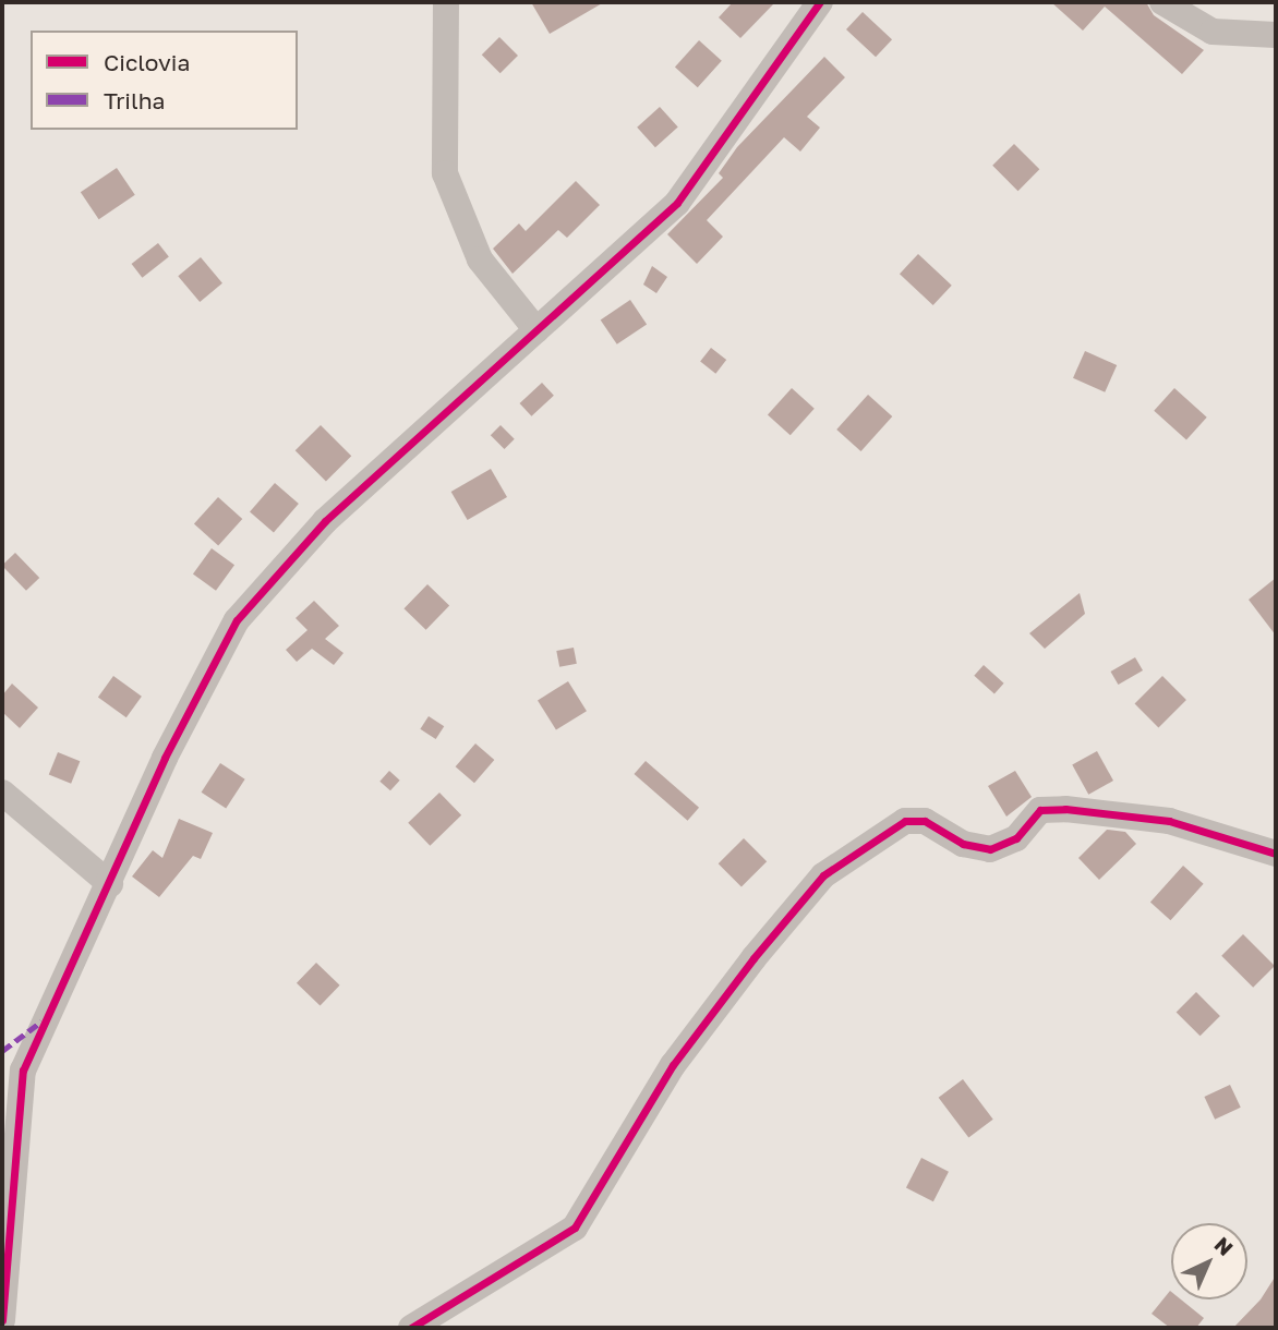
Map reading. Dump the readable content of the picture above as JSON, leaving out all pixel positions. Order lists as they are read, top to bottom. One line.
{"legend":["Ciclovia","Trilha"],"north":"top right"}
